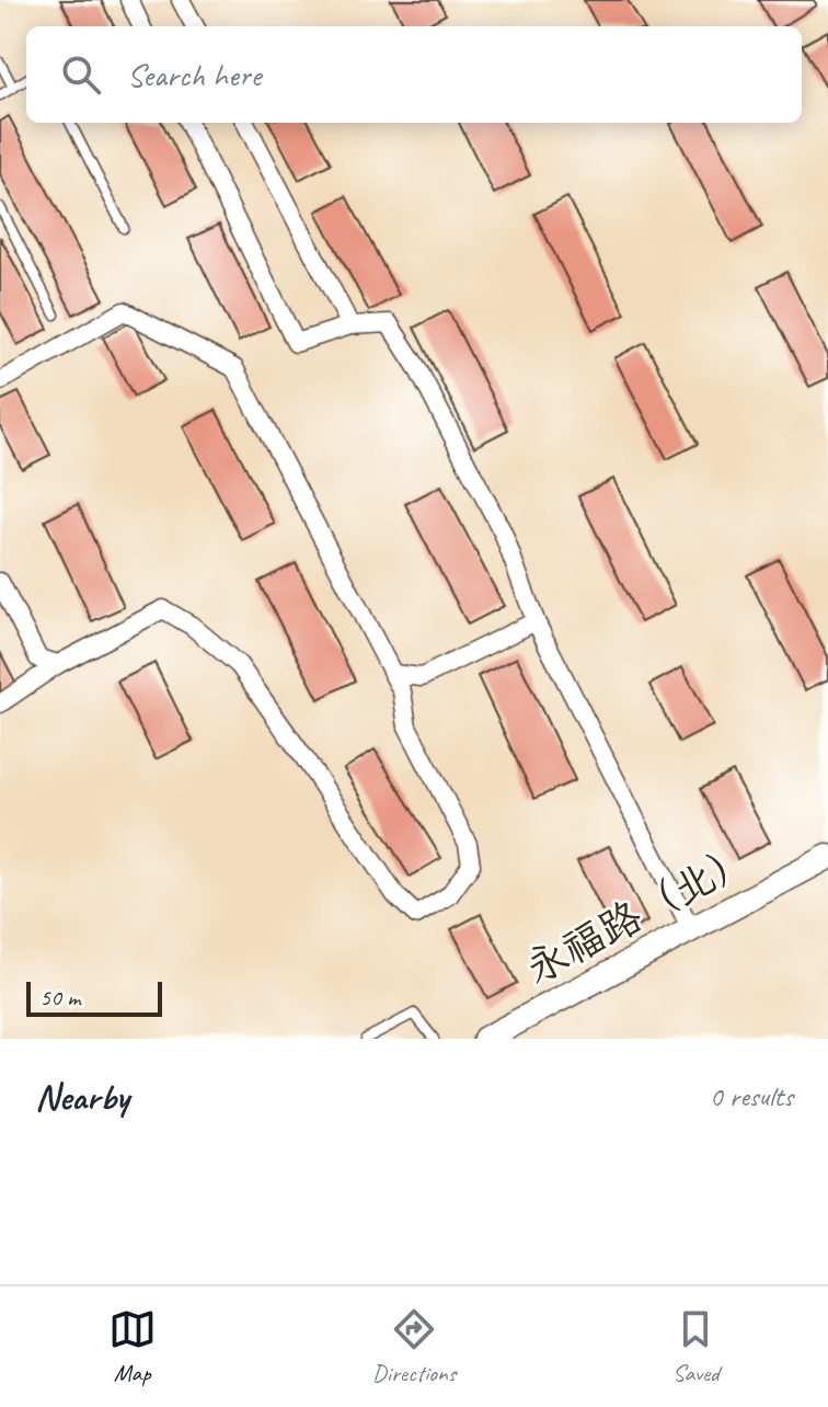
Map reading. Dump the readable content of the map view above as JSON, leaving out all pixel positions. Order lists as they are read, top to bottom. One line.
{"streets":{"street":["永福路（北）"]},"scale_bar":"50 m","page":{"search":"Search here","scale":"50 m","heading":["Nearby","0 results"],"nav":["Map","Directions","Saved"]}}
